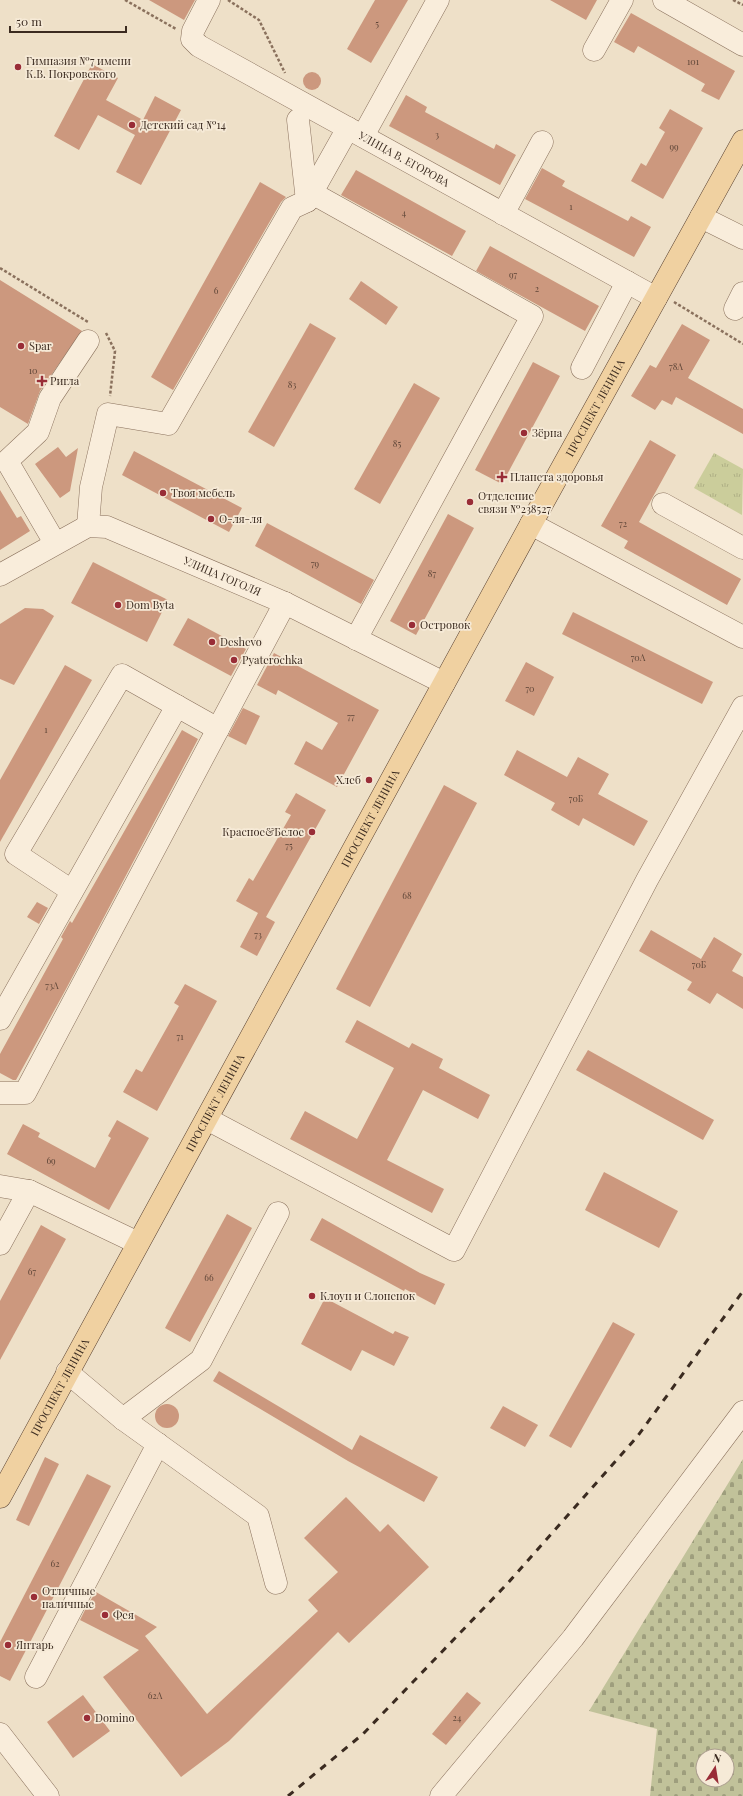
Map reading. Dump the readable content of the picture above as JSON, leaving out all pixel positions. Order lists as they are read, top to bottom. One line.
{"streets":{"main road":["ПРОСПЕКТ ЛЕНИНА"],"street":["УЛИЦА В. ЕГОРОВА","УЛИЦА ГОГОЛЯ"]},"crossings":[["УЛИЦА В. ЕГОРОВА","ПРОСПЕКТ ЛЕНИНА"],["ПРОСПЕКТ ЛЕНИНА","УЛИЦА ГОГОЛЯ"]],"places":{"other":["Гимназия №7 имени К.В. Покровского","Детский сад №14","Spar","Зёрна","Твоя мебель","Отделение связи №238527","О-ля-ля","Dom Byta","Островок","Deshevo","Pyaterochka","Хлеб","Красное&Белое","Клоун и Слоненок","Отличные наличные","Фея","Янтарь","Domino"],"health":["Ригла","Планета здоровья"]},"house_numbers":["5","101","3","99","1","4","97","2","6","78А","10","83","85","72","79","87","70А","70","77","1","70Б","75","68","73","70Б","73А","71","69","67","66","62","62А","24"],"scale_bar":"50 m","north":"top"}
